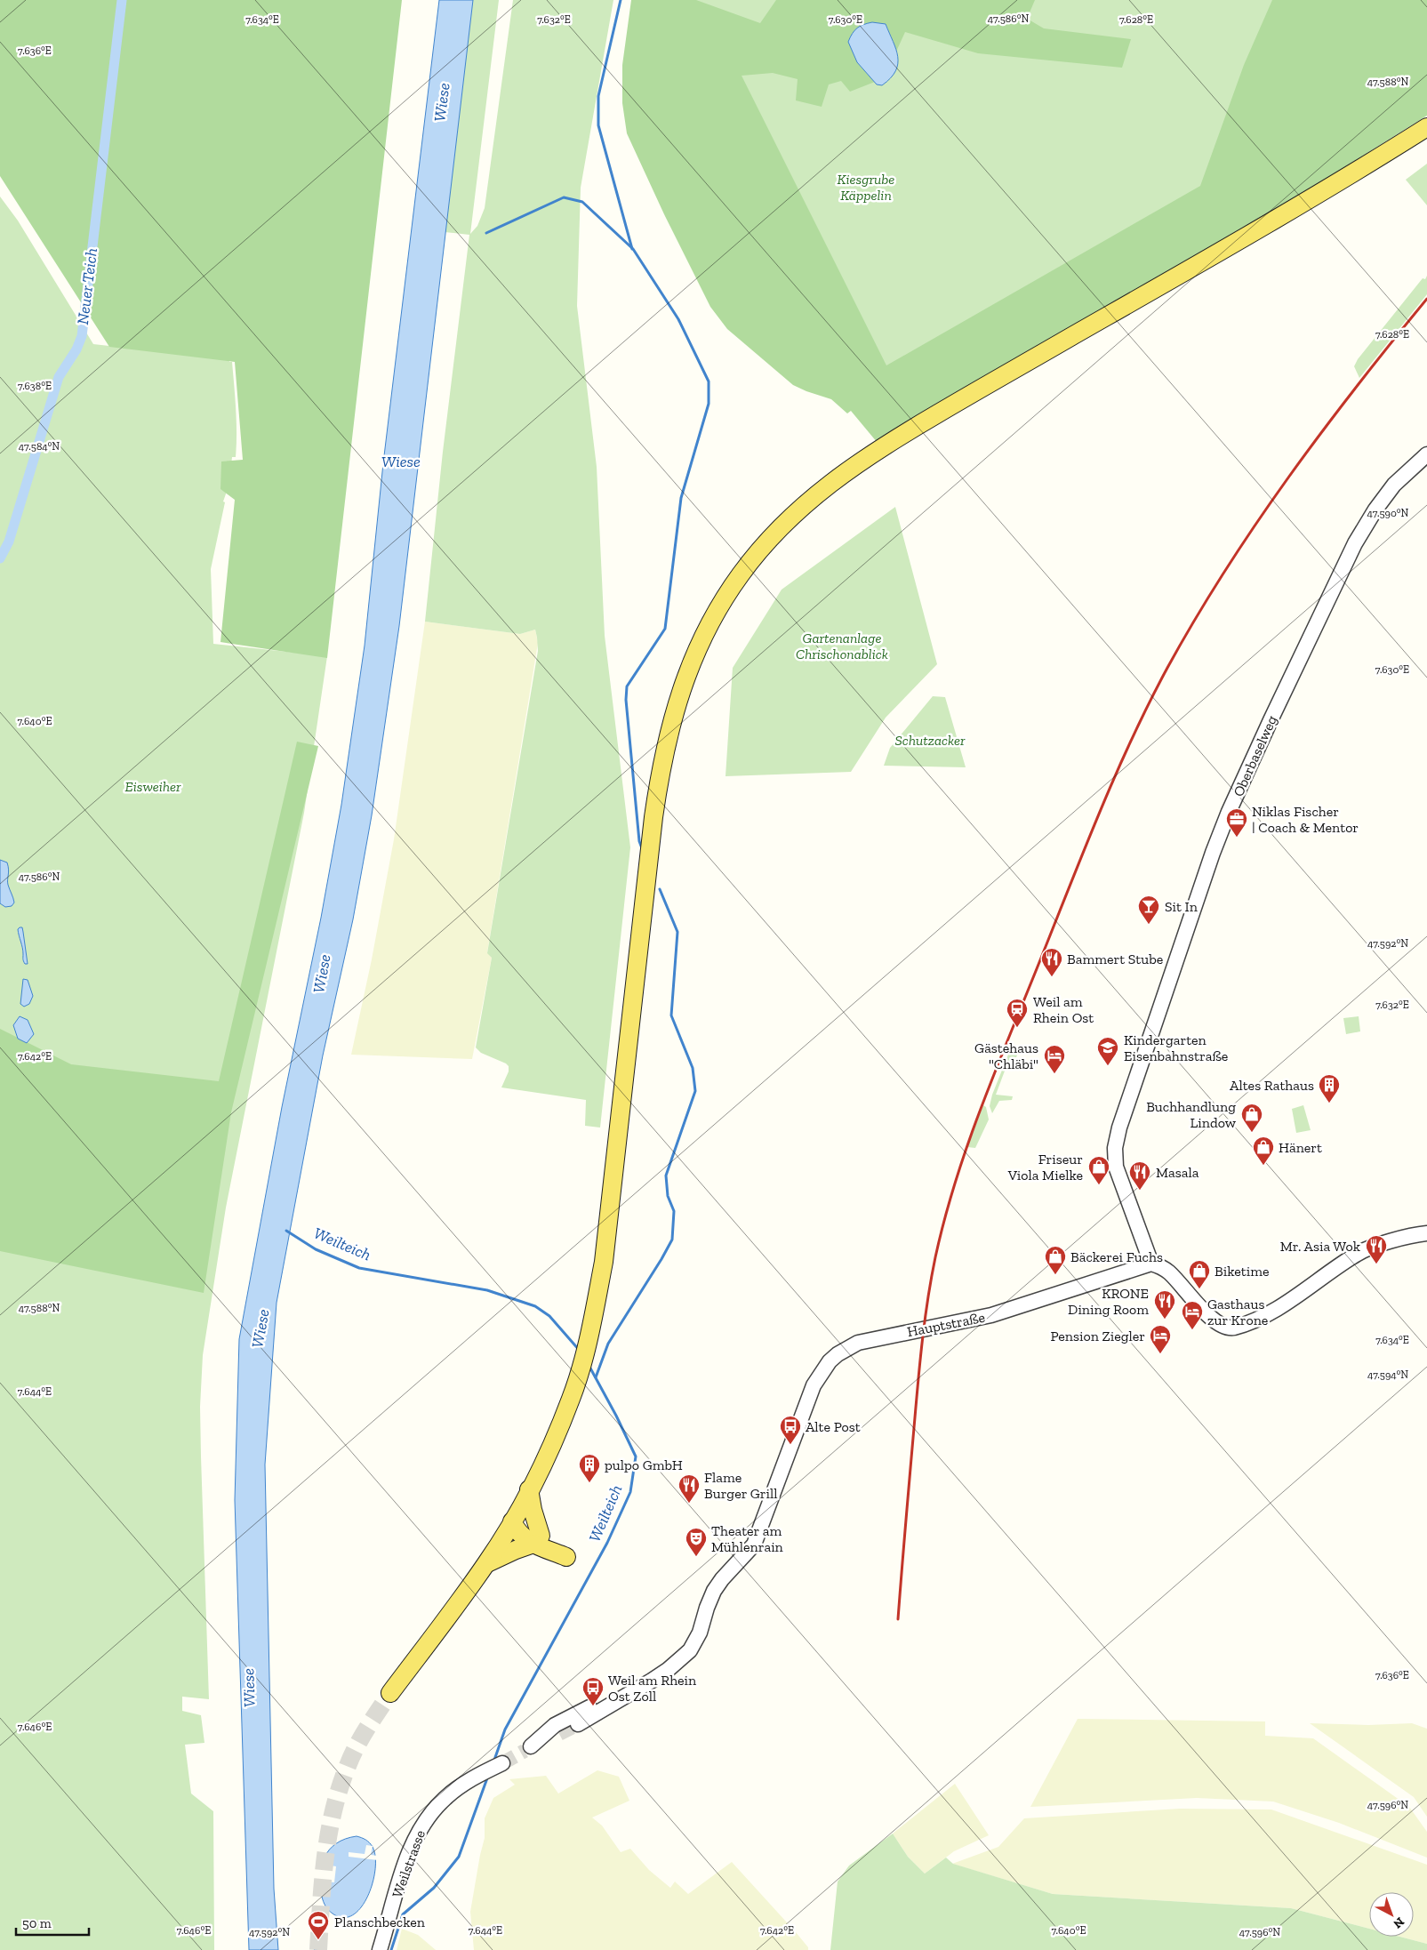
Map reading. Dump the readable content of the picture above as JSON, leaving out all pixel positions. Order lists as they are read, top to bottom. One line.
{"streets":{"street":["Oberbaselweg","Hauptstraße","Weilstrasse"]},"crossings":[["Oberbaselweg","Hauptstraße"]],"water":["Wiese","Neuer Teich","Weilteich"],"parks":["Kiesgrube Käppelin","Gartenanlage Chrischonablick","Schutzacker","Eisweiher"],"places":{"office":["Niklas Fischer | Coach & Mentor"],"bar":["Sit In"],"restaurant":["Bammert Stube","Masala","Mr. Asia Wok","KRONE Dining Room","Flame Burger Grill"],"station":["Weil am Rhein Ost"],"school or university":["Kindergarten Eisenbahnstraße"],"hotel":["Gästehaus \"Chläbi\"","Gasthaus zur Krone","Pension Ziegler"],"building":["Altes Rathaus","pulpo GmbH"],"shop":["Buchhandlung Lindow","Hänert","Friseur Viola Mielke","Bäckerei Fuchs","Biketime"],"bus stop":["Alte Post","Weil am Rhein Ost Zoll"],"theatre":["Theater am Mühlenrain"],"sports":["Planschbecken"]},"scale_bar":"50 m","north":"bottom right","coordinates":["47.586°N","7.634°E","7.632°E","7.630°E","7.628°E","7.636°E","47.588°N","7.638°E","47.584°N","47.590°N","7.640°E","47.592°N","7.642°E","47.594°N","7.644°E","7.646°E","47.596°N"]}
